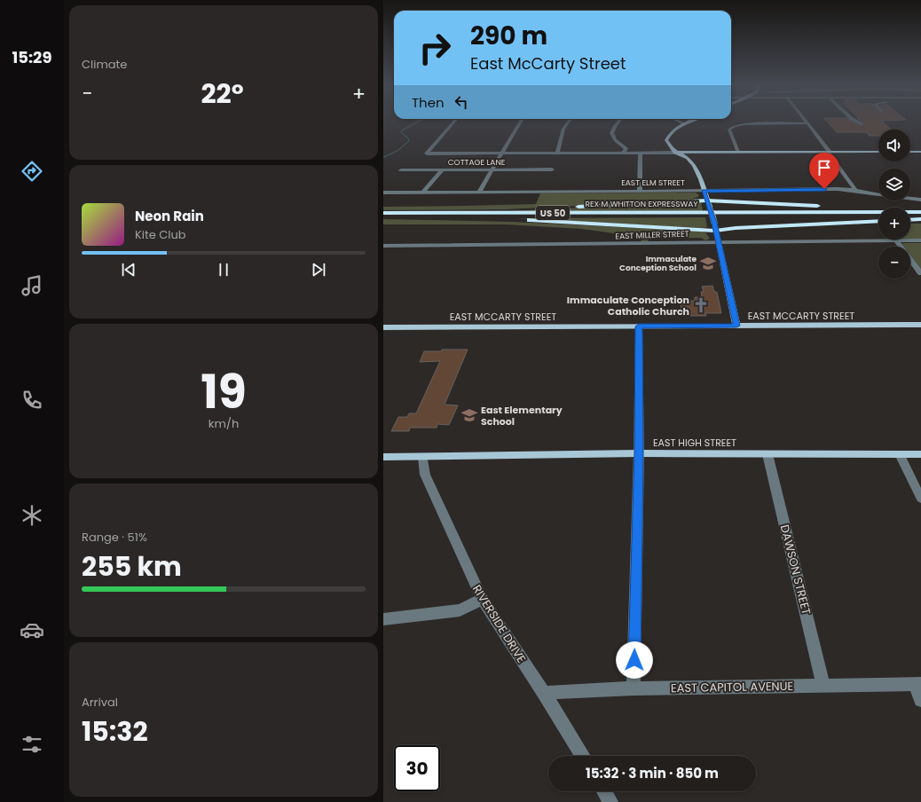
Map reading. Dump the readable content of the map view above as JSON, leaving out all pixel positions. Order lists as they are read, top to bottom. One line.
{"streets":{"highway":["REX M WHITTON EXPRESSWAY","US 50"],"main road":["EAST MCCARTY STREET","EAST HIGH STREET"],"street":["COTTAGE LANE","EAST ELM STREET","EAST MILLER STREET","DAWSON STREET","RIVERSIDE DRIVE","EAST CAPITOL AVENUE"]},"crossings":[["EAST HIGH STREET","DAWSON STREET"],["EAST HIGH STREET","RIVERSIDE DRIVE"],["DAWSON STREET","EAST CAPITOL AVENUE"],["RIVERSIDE DRIVE","EAST CAPITOL AVENUE"]],"places":{"school or university":["Immaculate Conception School","East Elementary School"],"church":["Immaculate Conception Catholic Church"]},"page":{"tabs":"15:29","tile":["Climate",["19","km/h"],["Range · 51%","255 km"],["Arrival","15:32"]],"turn":["290 m","East McCarty Street"],"heat":["−","22°","+"],"then":"Then","map_buttons":["+","−"],"song":["Neon Rain","Kite Club"],"limit":"30","trip":"15:32 · 3 min · 850 m"}}
